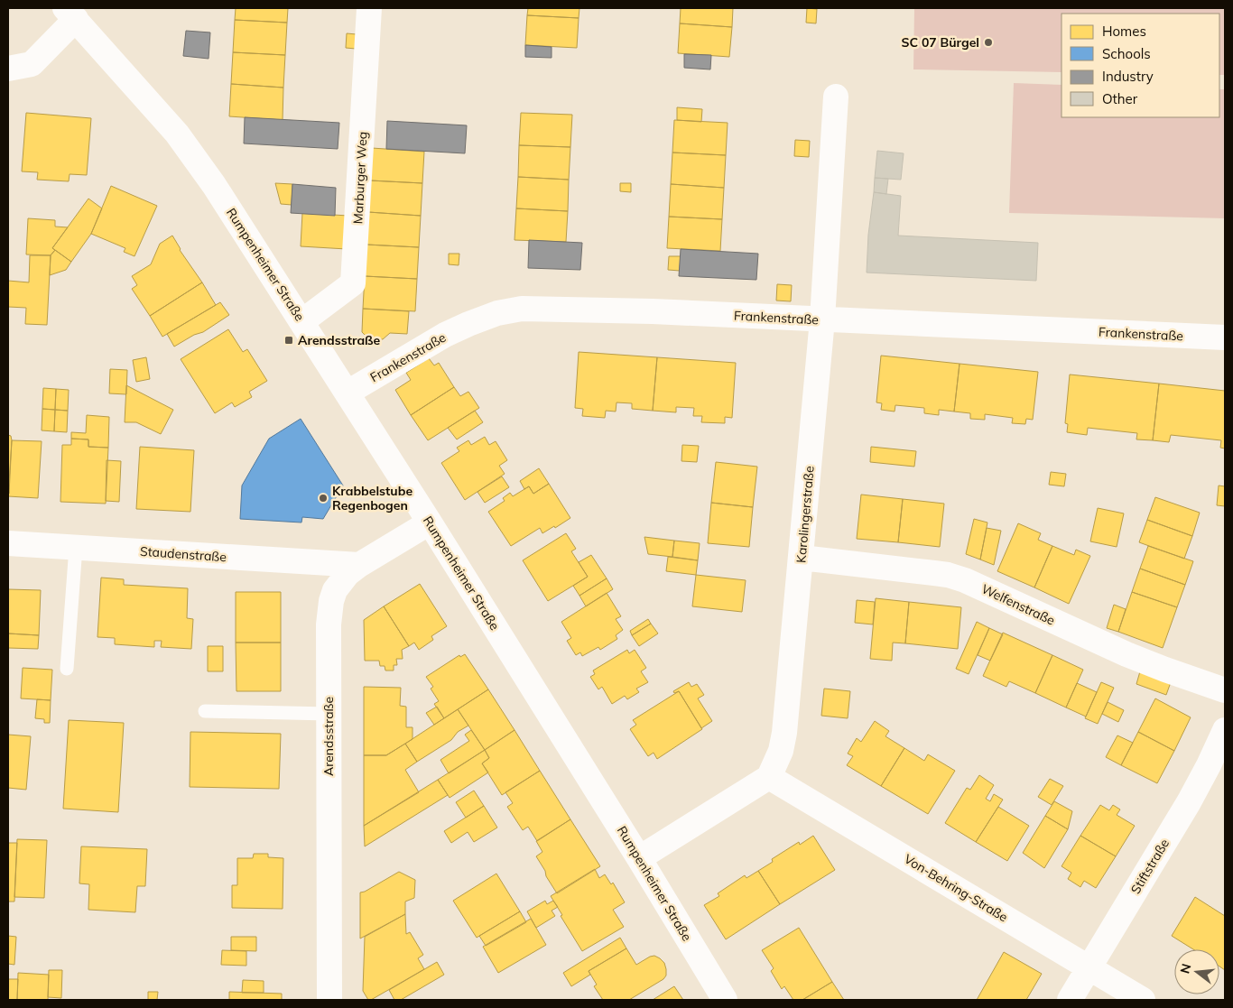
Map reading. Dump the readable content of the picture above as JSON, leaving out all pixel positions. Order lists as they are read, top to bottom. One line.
{"streets":{"street":["Marburger Weg","Rumpenheimer Straße","Frankenstraße","Karolingerstraße","Staudenstraße","Welfenstraße","Arendsstraße","Stiftstraße","Von-Behring-Straße"]},"crossings":[["Marburger Weg","Rumpenheimer Straße"],["Rumpenheimer Straße","Frankenstraße"],["Rumpenheimer Straße","Arendsstraße"],["Frankenstraße","Karolingerstraße"],["Karolingerstraße","Welfenstraße"],["Karolingerstraße","Von-Behring-Straße"],["Staudenstraße","Arendsstraße"],["Stiftstraße","Von-Behring-Straße"]],"places":{"other":["SC 07 Bürgel","Krabbelstube Regenbogen"],"transit":["Arendsstraße"]},"legend":["Homes","Schools","Industry","Other"],"north":"left"}
